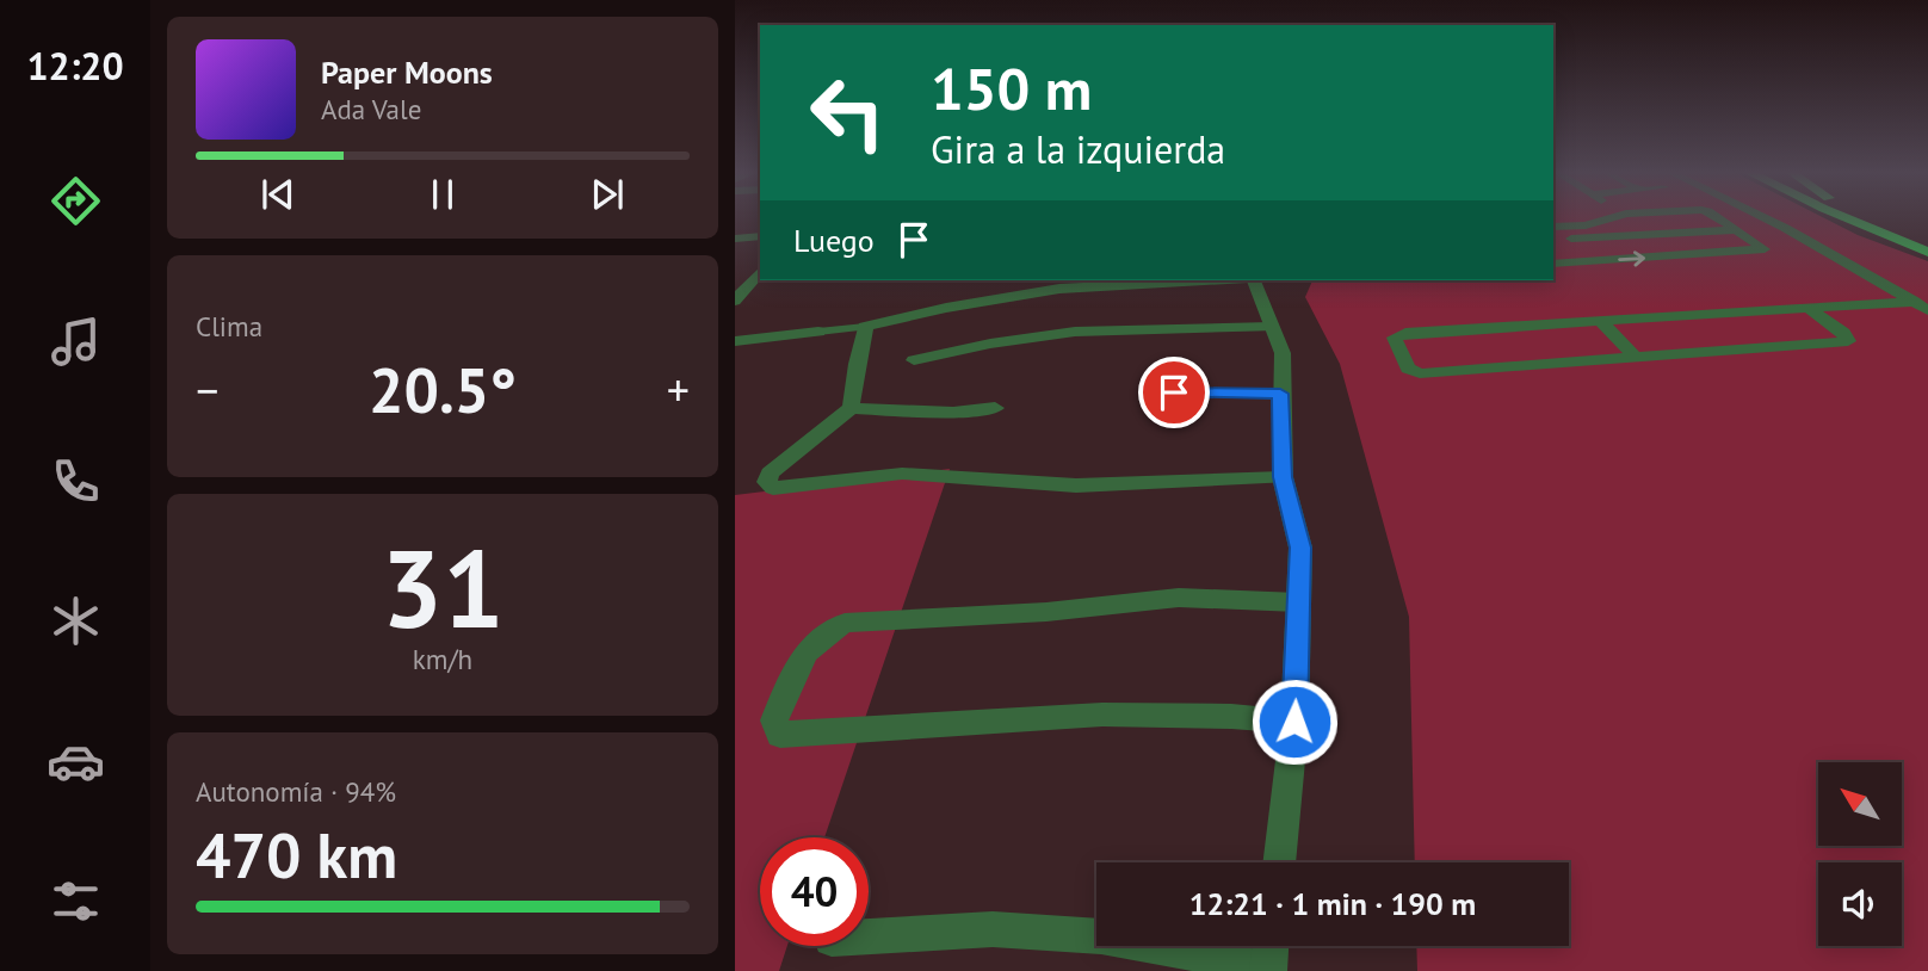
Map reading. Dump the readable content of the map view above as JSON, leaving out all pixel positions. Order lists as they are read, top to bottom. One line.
{"north":"top left","page":{"tabs":"12:20","turn":["150 m","Gira a la izquierda"],"song":["Paper Moons","Ada Vale"],"then":"Luego","tile":["Clima",["31","km/h"],["Autonomía · 94%","470 km"]],"heat":["−","20.5°","+"],"limit":"40","trip":"12:21 · 1 min · 190 m"}}
